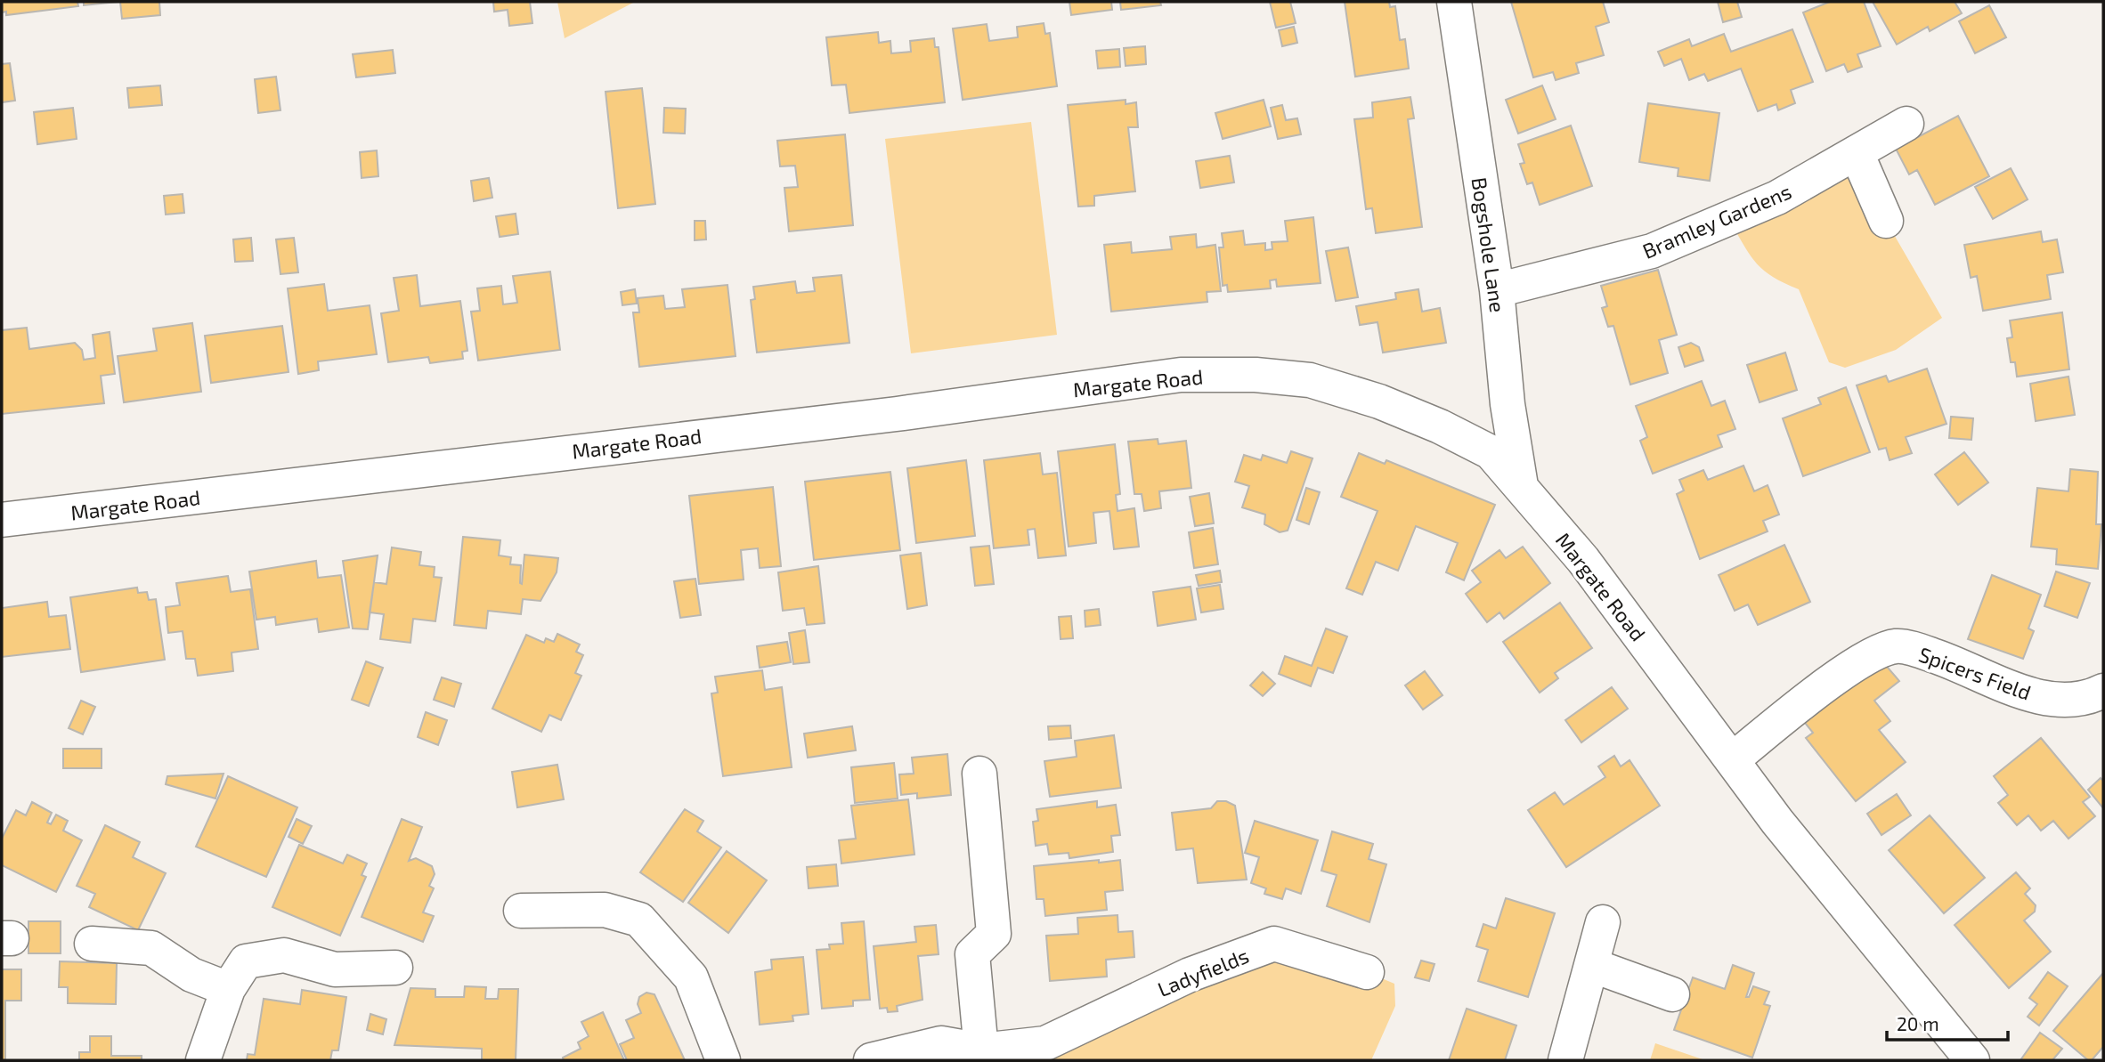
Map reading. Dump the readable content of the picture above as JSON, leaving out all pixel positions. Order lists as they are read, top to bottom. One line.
{"streets":{"street":["Bramley Gardens","Bogshole Lane","Margate Road","Spicers Field","Ladyfields"]},"crossings":[["Bramley Gardens","Bogshole Lane"],["Bogshole Lane","Margate Road"],["Margate Road","Spicers Field"]],"scale_bar":"20 m"}
